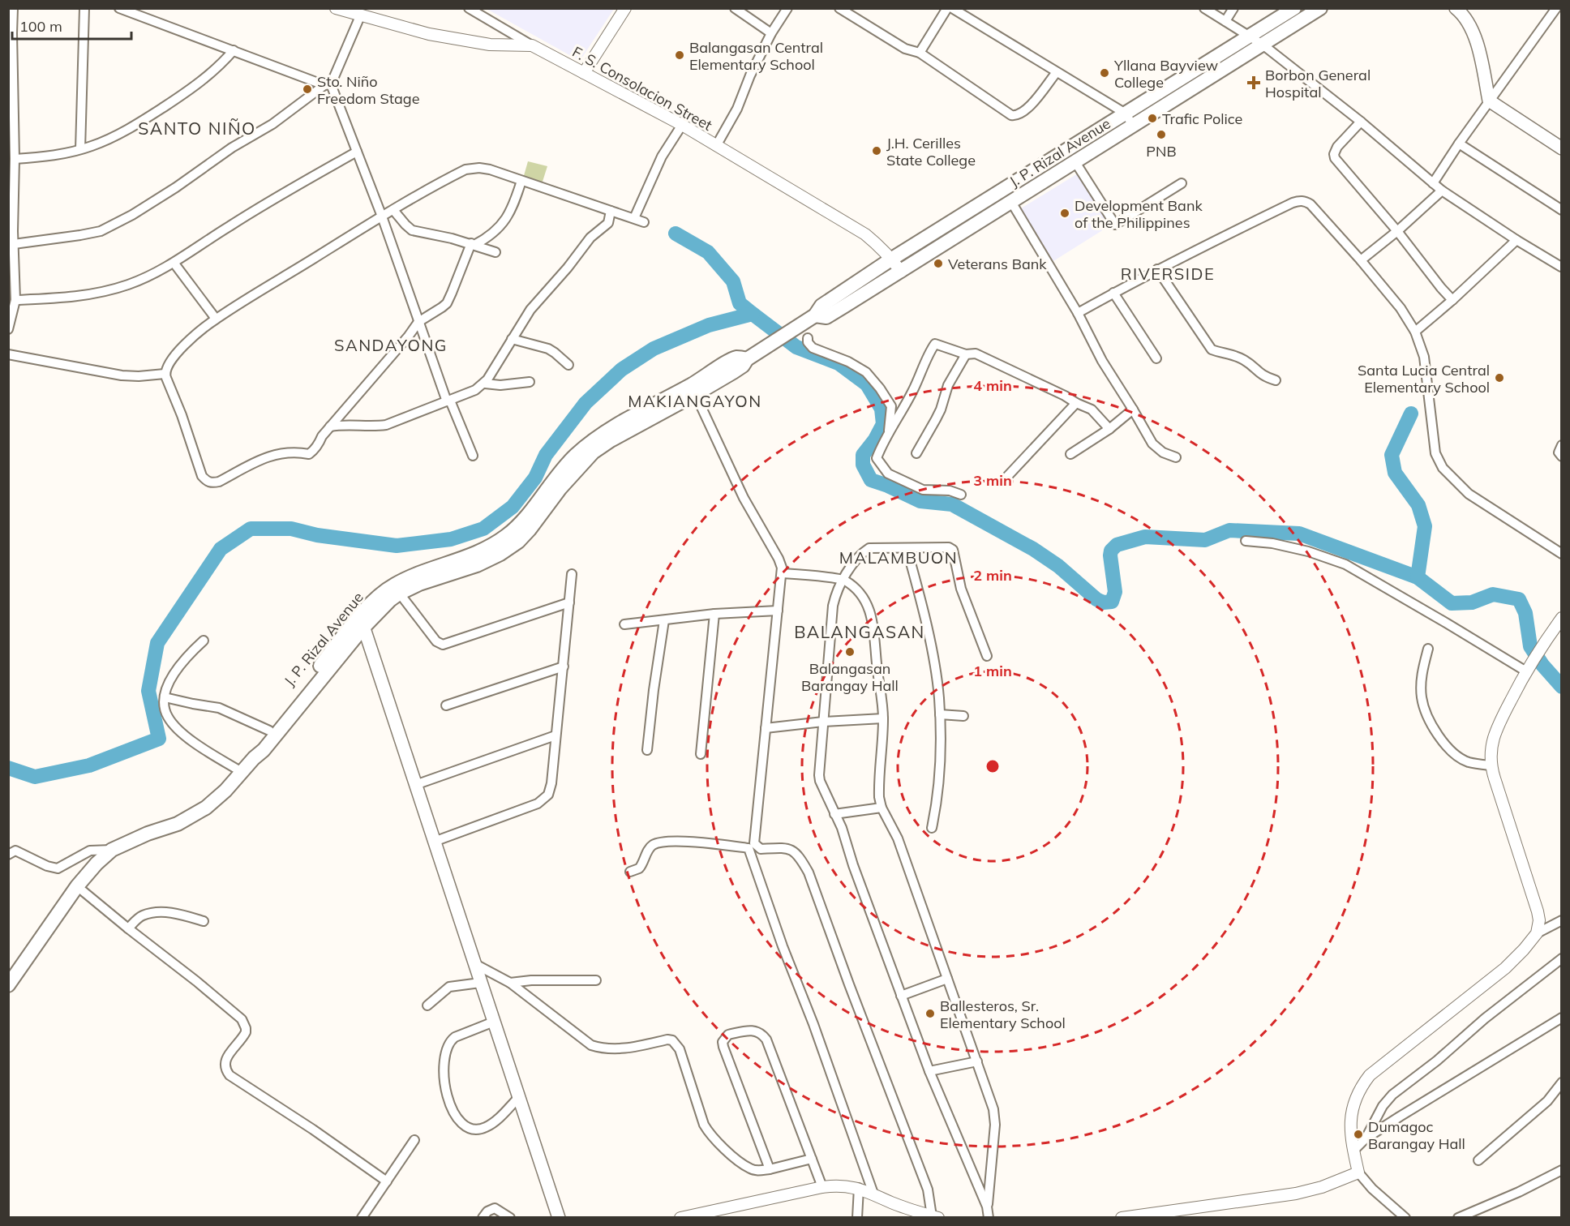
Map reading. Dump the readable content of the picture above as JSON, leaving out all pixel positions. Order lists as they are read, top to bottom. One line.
{"streets":{"main road":["J. P. Rizal Avenue"],"street":["F. S. Consolacion Street"]},"crossings":[["F. S. Consolacion Street","J. P. Rizal Avenue"]],"districts":["SANTO NIÑO","RIVERSIDE","SANDAYONG","MAKIANGAYON","MALAMBUON","BALANGASAN"],"places":{"other":["Balangasan Central Elementary School","Yllana Bayview College","Sto. Niño Freedom Stage","Trafic Police","PNB","J.H. Cerilles State College","Development Bank of the Philippines","Veterans Bank","Santa Lucia Central Elementary School","Balangasan Barangay Hall","Ballesteros, Sr. Elementary School","Dumagoc Barangay Hall"],"health":["Borbon General Hospital"]},"scale_bar":"100 m","rings":["4 min","3 min","2 min","1 min"]}
